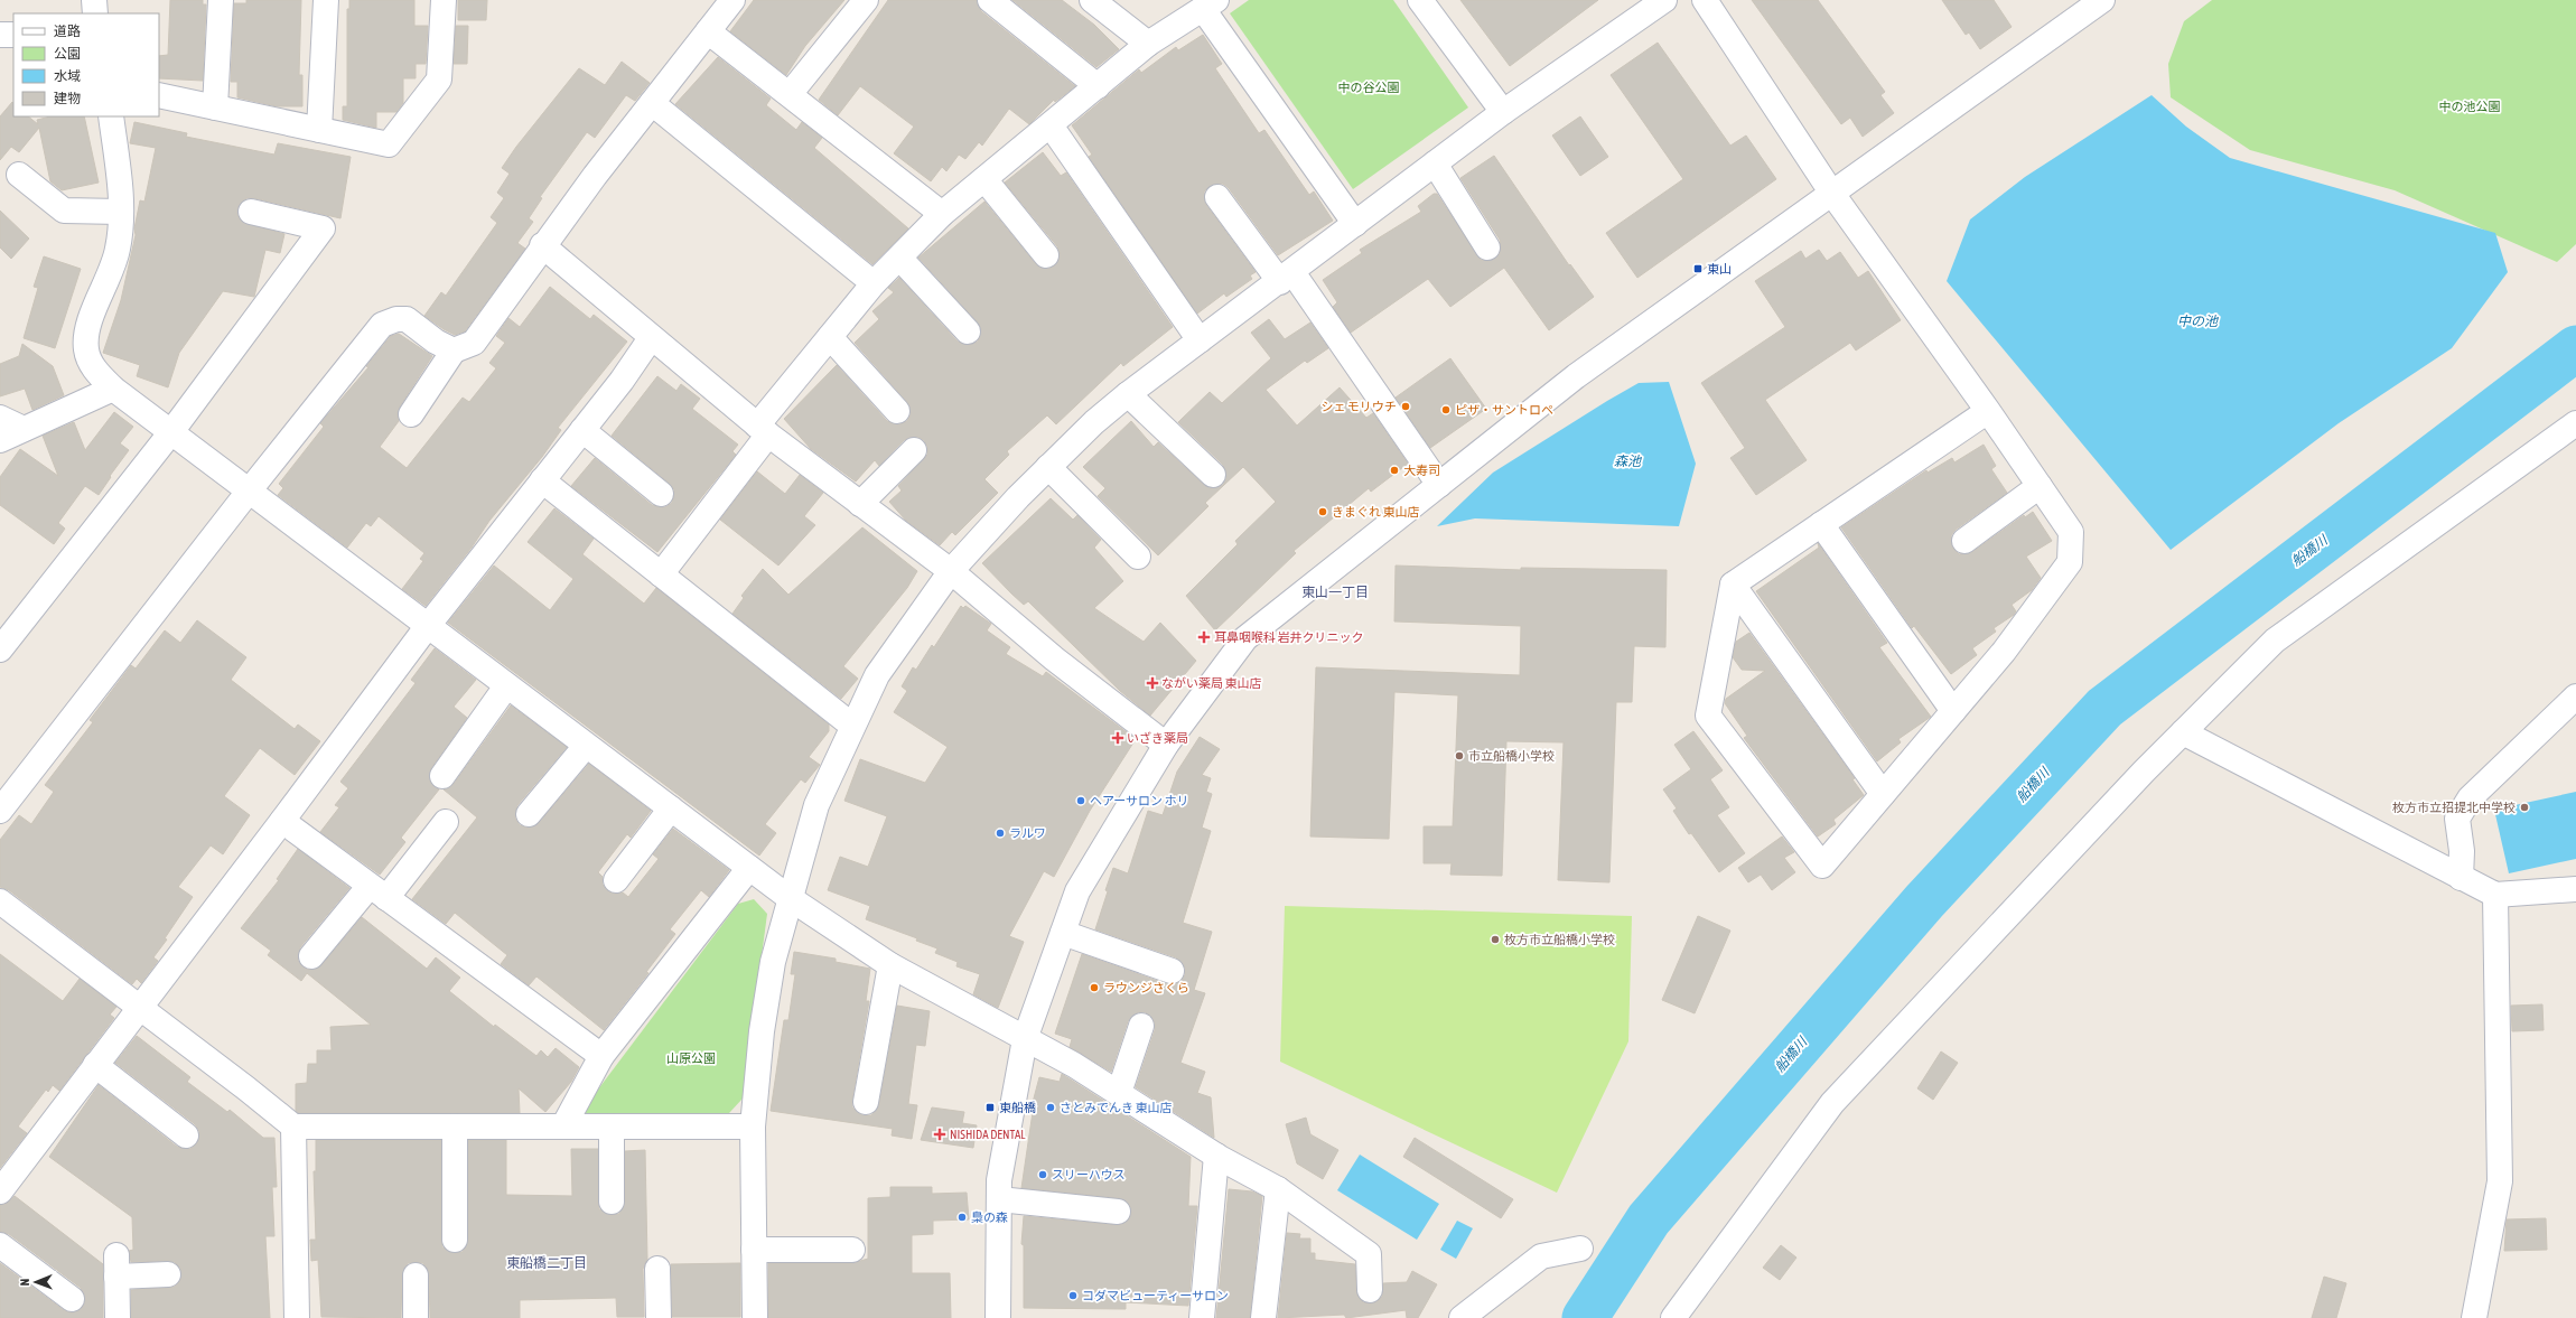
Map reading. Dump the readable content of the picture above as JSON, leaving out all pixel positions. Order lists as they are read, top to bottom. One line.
{"districts":["東山一丁目","東船橋二丁目"],"water":["中の池","森池","船橋川"],"parks":["中の谷公園","中の池公園","山原公園"],"places":{"transit":["東山","東船橋"],"other":["シェ モリウチ","ピザ・サントロペ","大寿司","きまぐれ 東山店","市立船橋小学校","ヘアーサロン ホリ","枚方市立招提北中学校","ラルワ","枚方市立船橋小学校","ラウンジさくら","さとみでんき 東山店","スリーハウス","梟の森","コダマビューティーサロン"],"health":["耳鼻咽喉科 岩井クリニック","ながい薬局 東山店","いざき薬局","NISHIDA DENTAL"]},"legend":["道路","公園","水域","建物"],"north":"left"}
